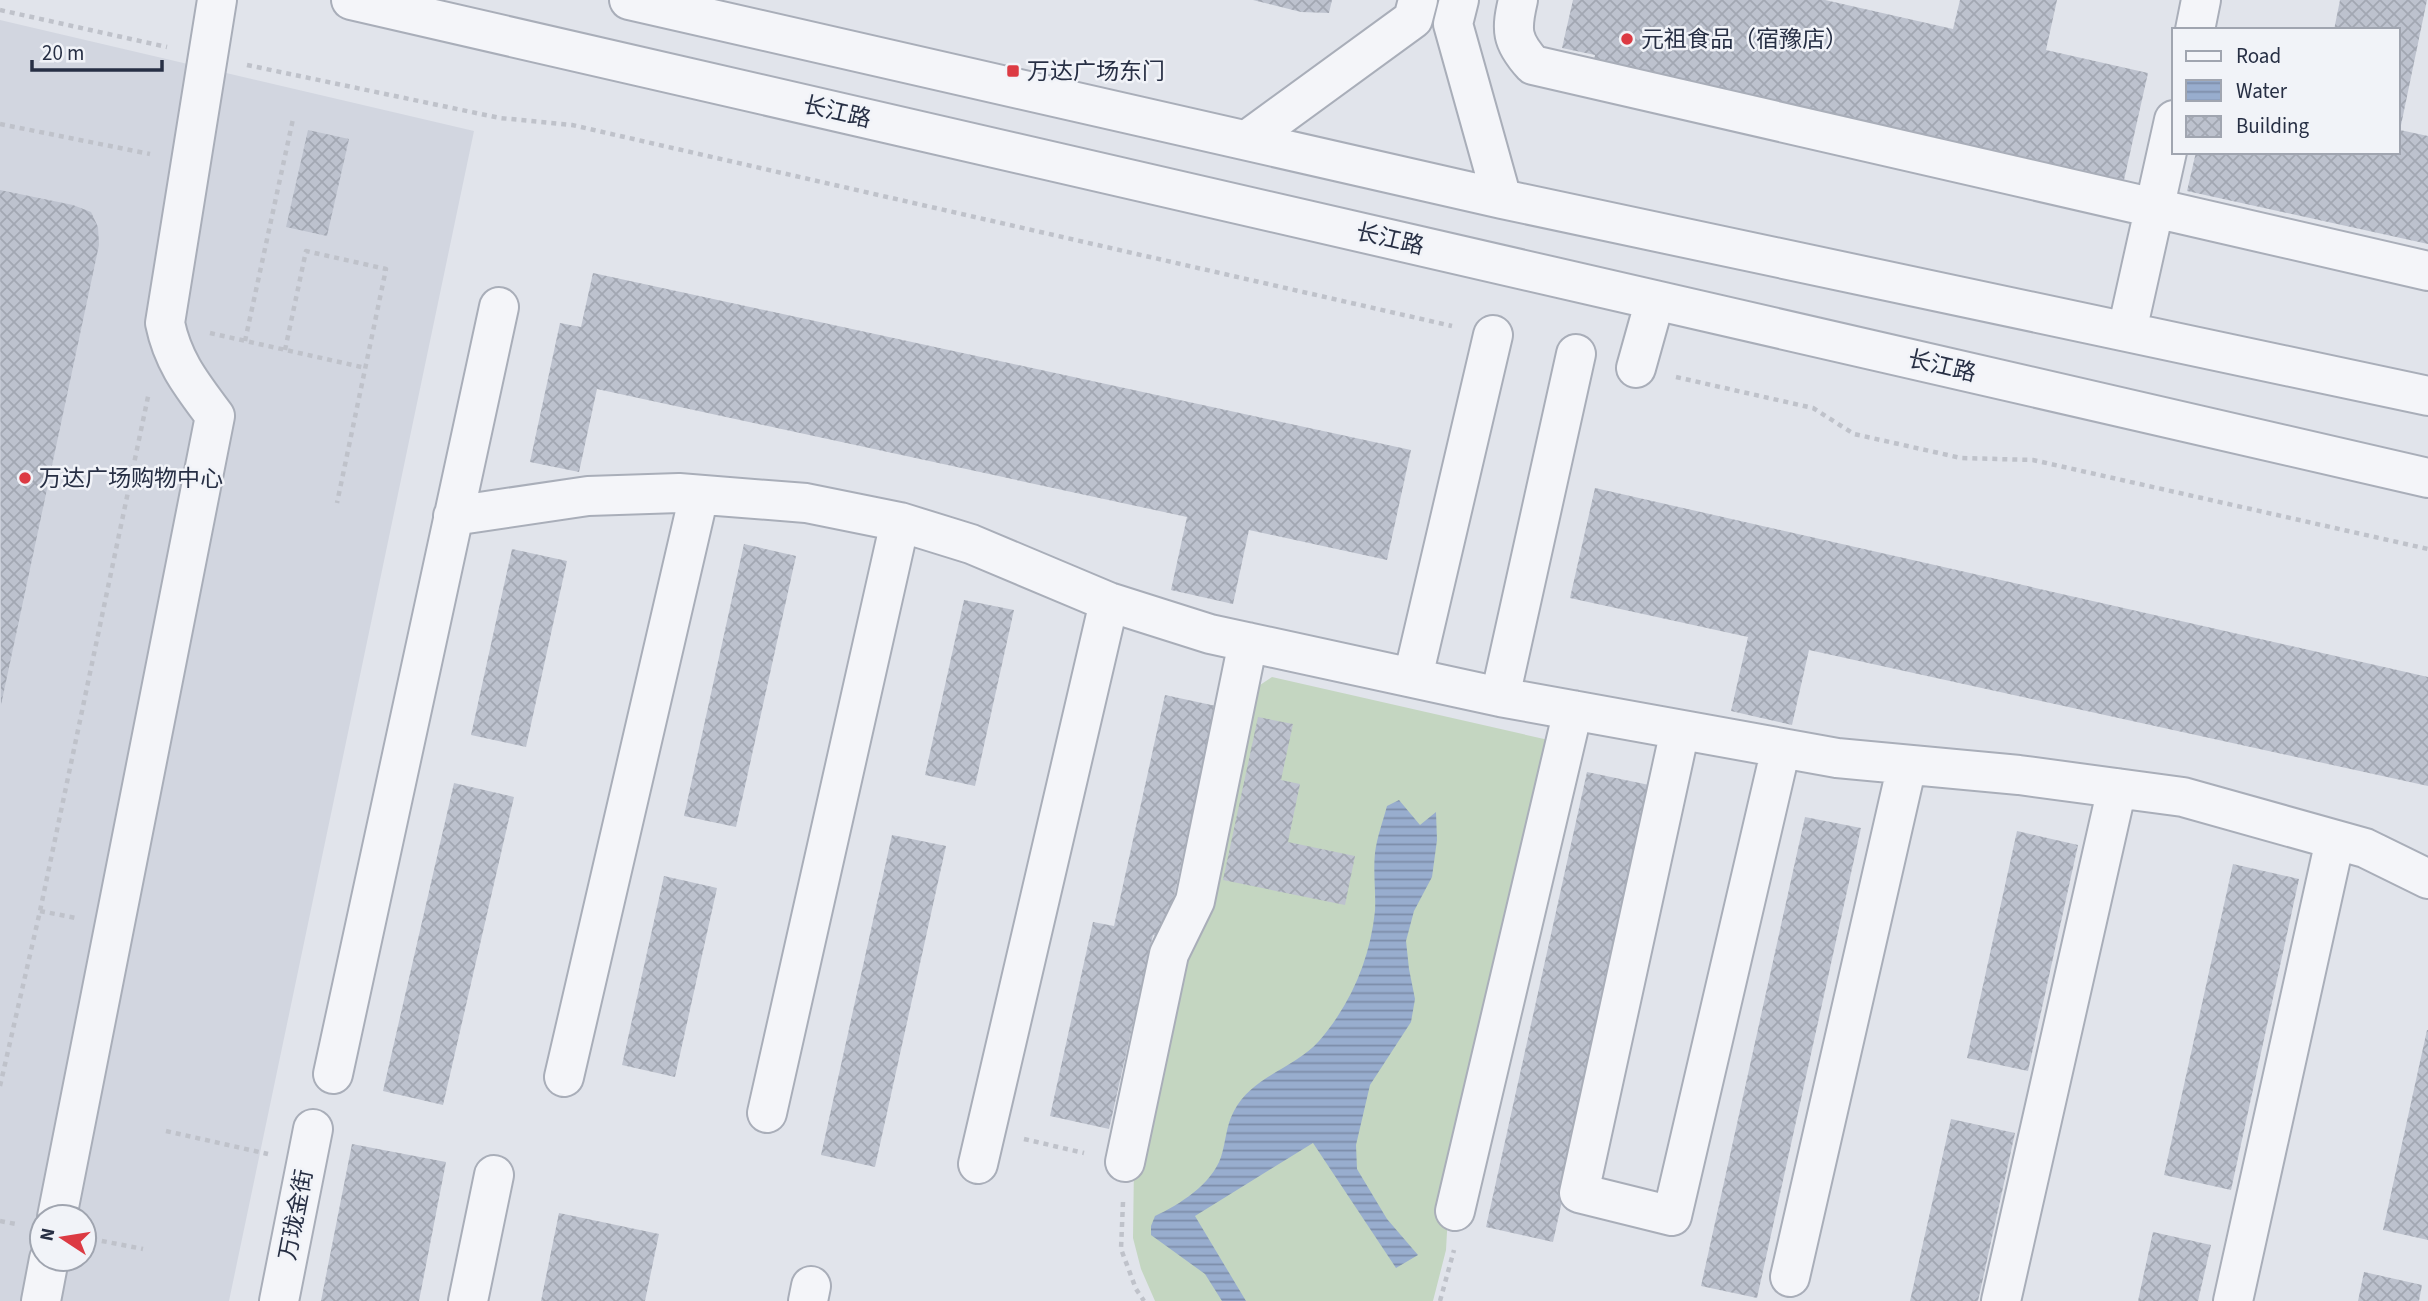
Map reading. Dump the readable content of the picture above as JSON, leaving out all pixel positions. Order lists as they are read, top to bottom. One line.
{"streets":{"street":["长江路","万珑金街"]},"places":{"other":["元祖食品（宿豫店）","万达广场购物中心"],"transit":["万达广场东门"]},"legend":["Road","Water","Building"],"scale_bar":"20 m","north":"left"}
